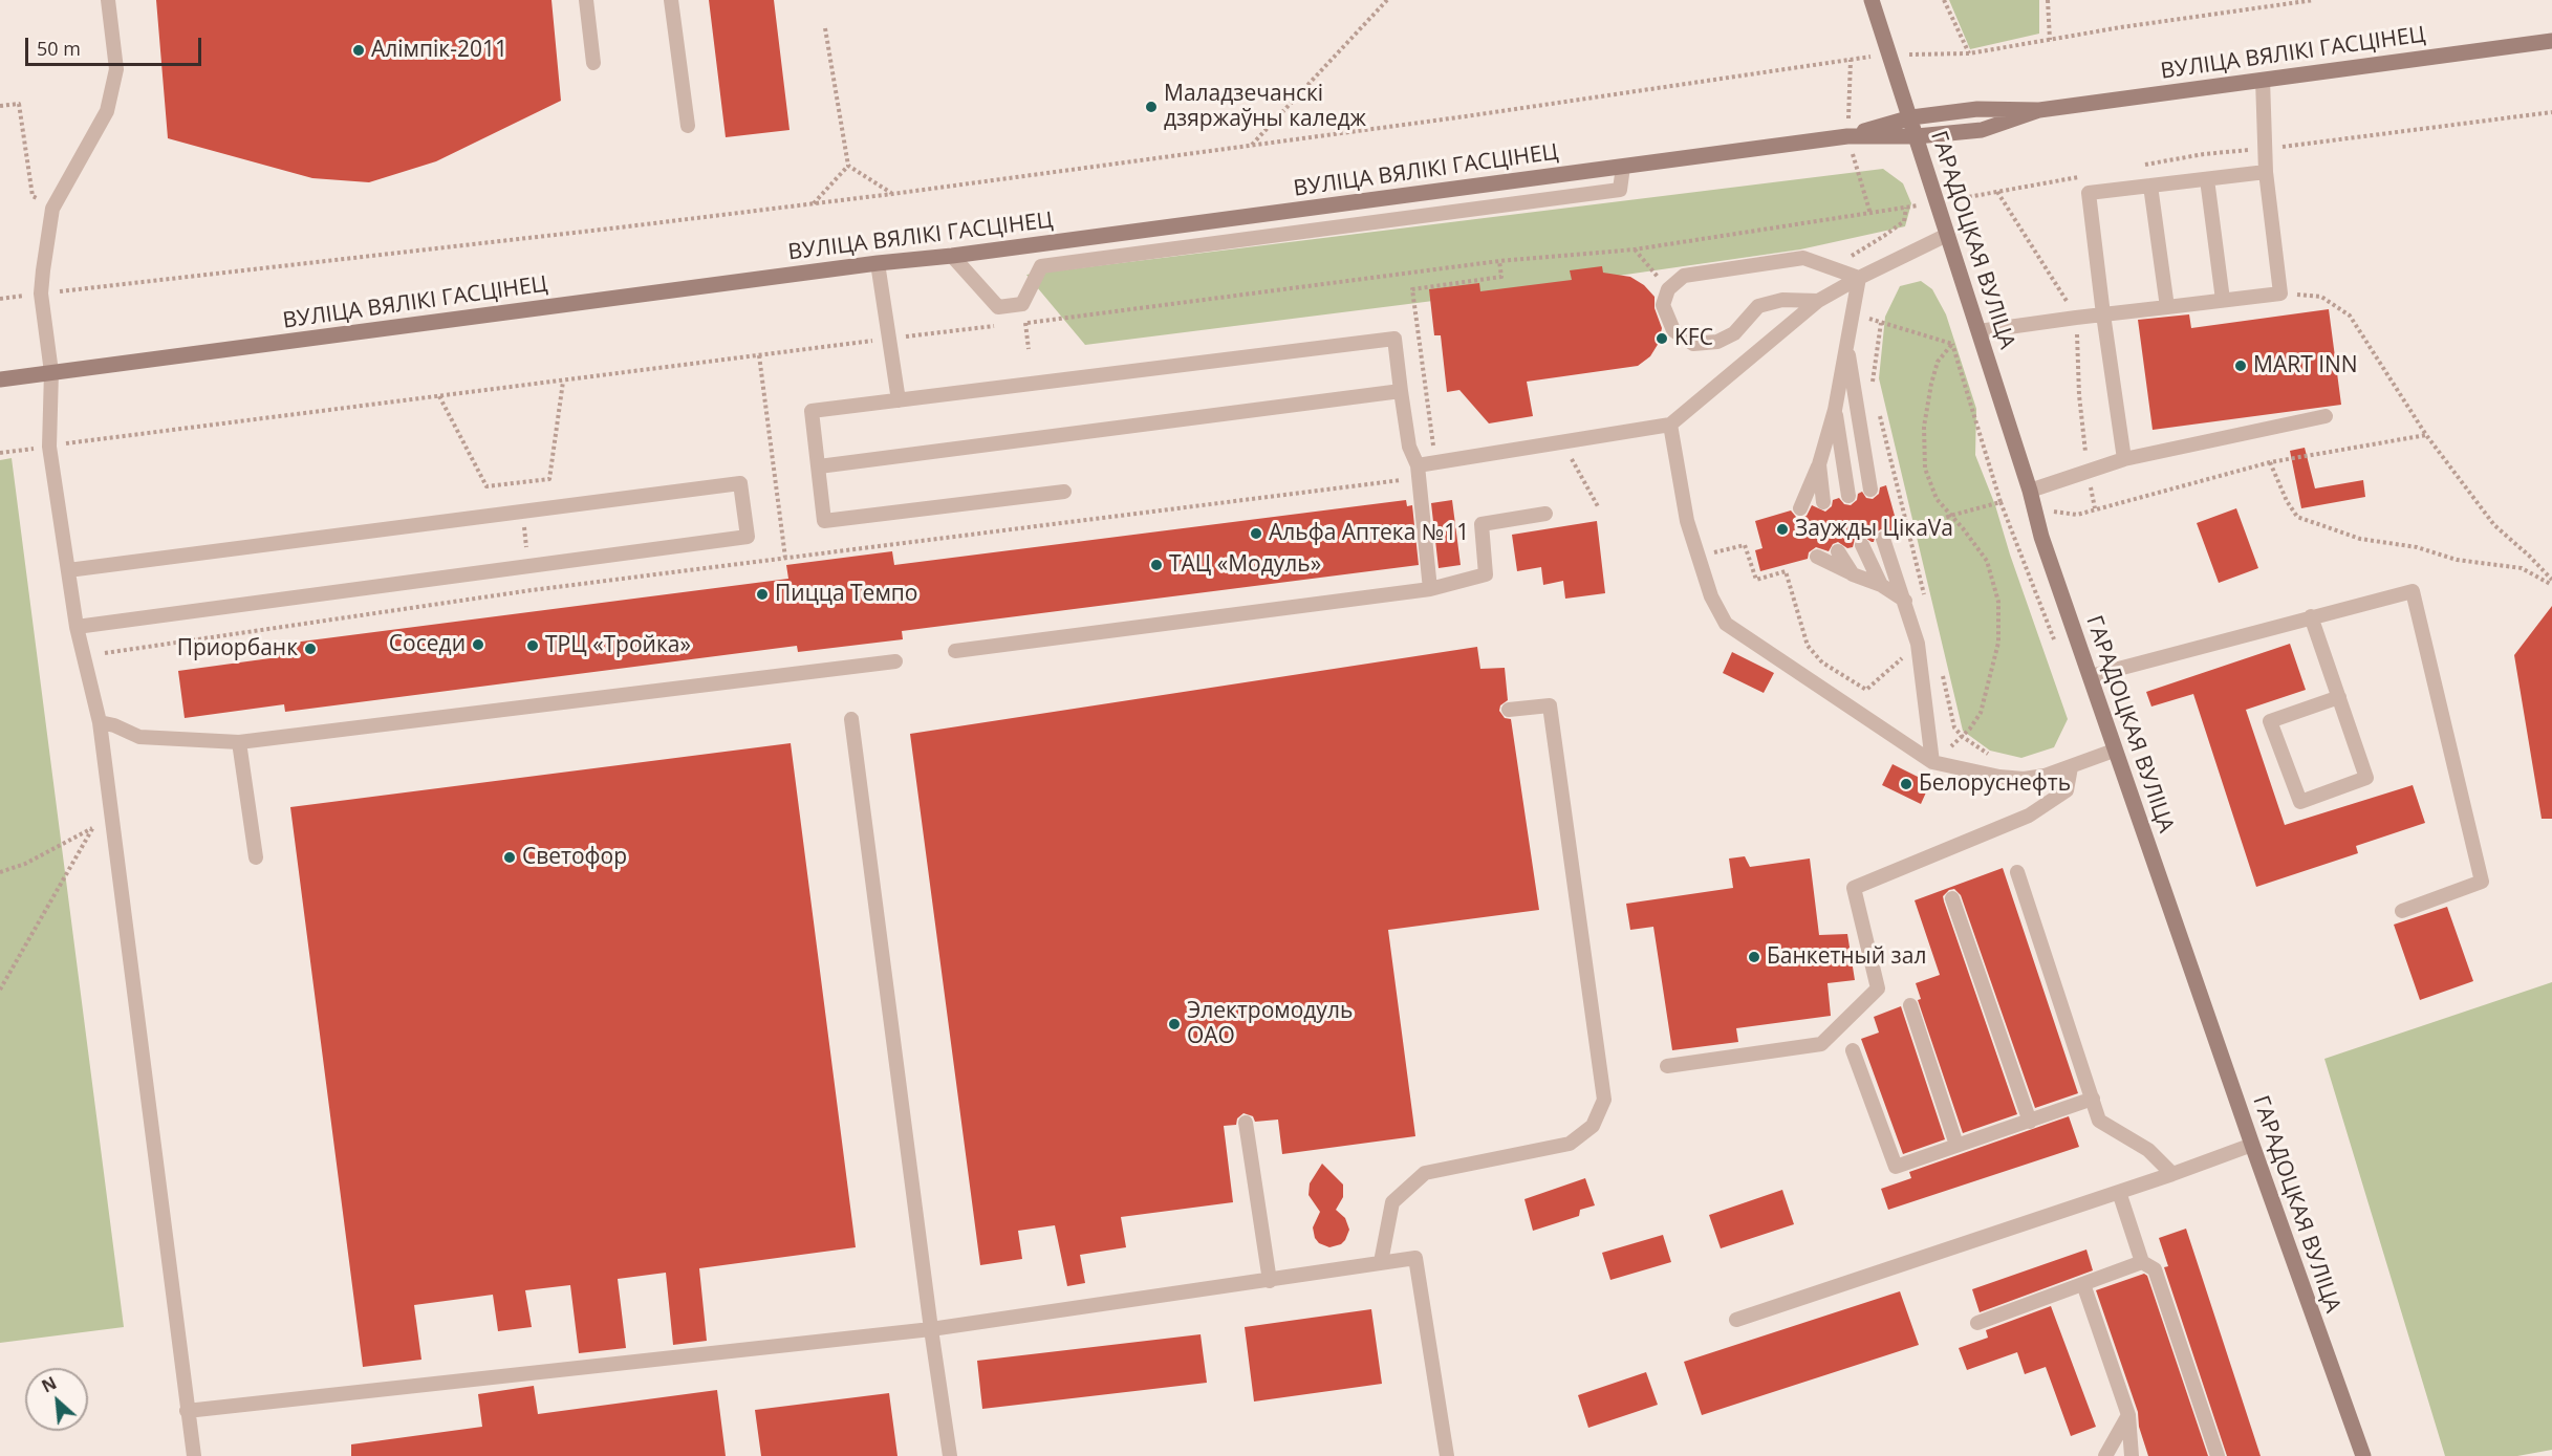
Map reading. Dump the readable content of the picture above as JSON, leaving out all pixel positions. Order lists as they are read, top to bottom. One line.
{"streets":{"main road":["ВУЛІЦА ВЯЛІКІ ГАСЦІНЕЦ","ГАРАДОЦКАЯ ВУЛІЦА"]},"crossings":[["ВУЛІЦА ВЯЛІКІ ГАСЦІНЕЦ","ГАРАДОЦКАЯ ВУЛІЦА"]],"places":["Алімпік-2011","Маладзечанскі дзяржаўны каледж","KFC","MART INN","Заужды ЦікаVа","Альфа Аптека №11","ТАЦ «Модуль»","Пицца Темпо","Соседи","ТРЦ «Тройка»","Приорбанк","Белоруснефть","Светофор","Банкетный зал","Электромодуль ОАО"],"scale_bar":"50 m","north":"top left"}
